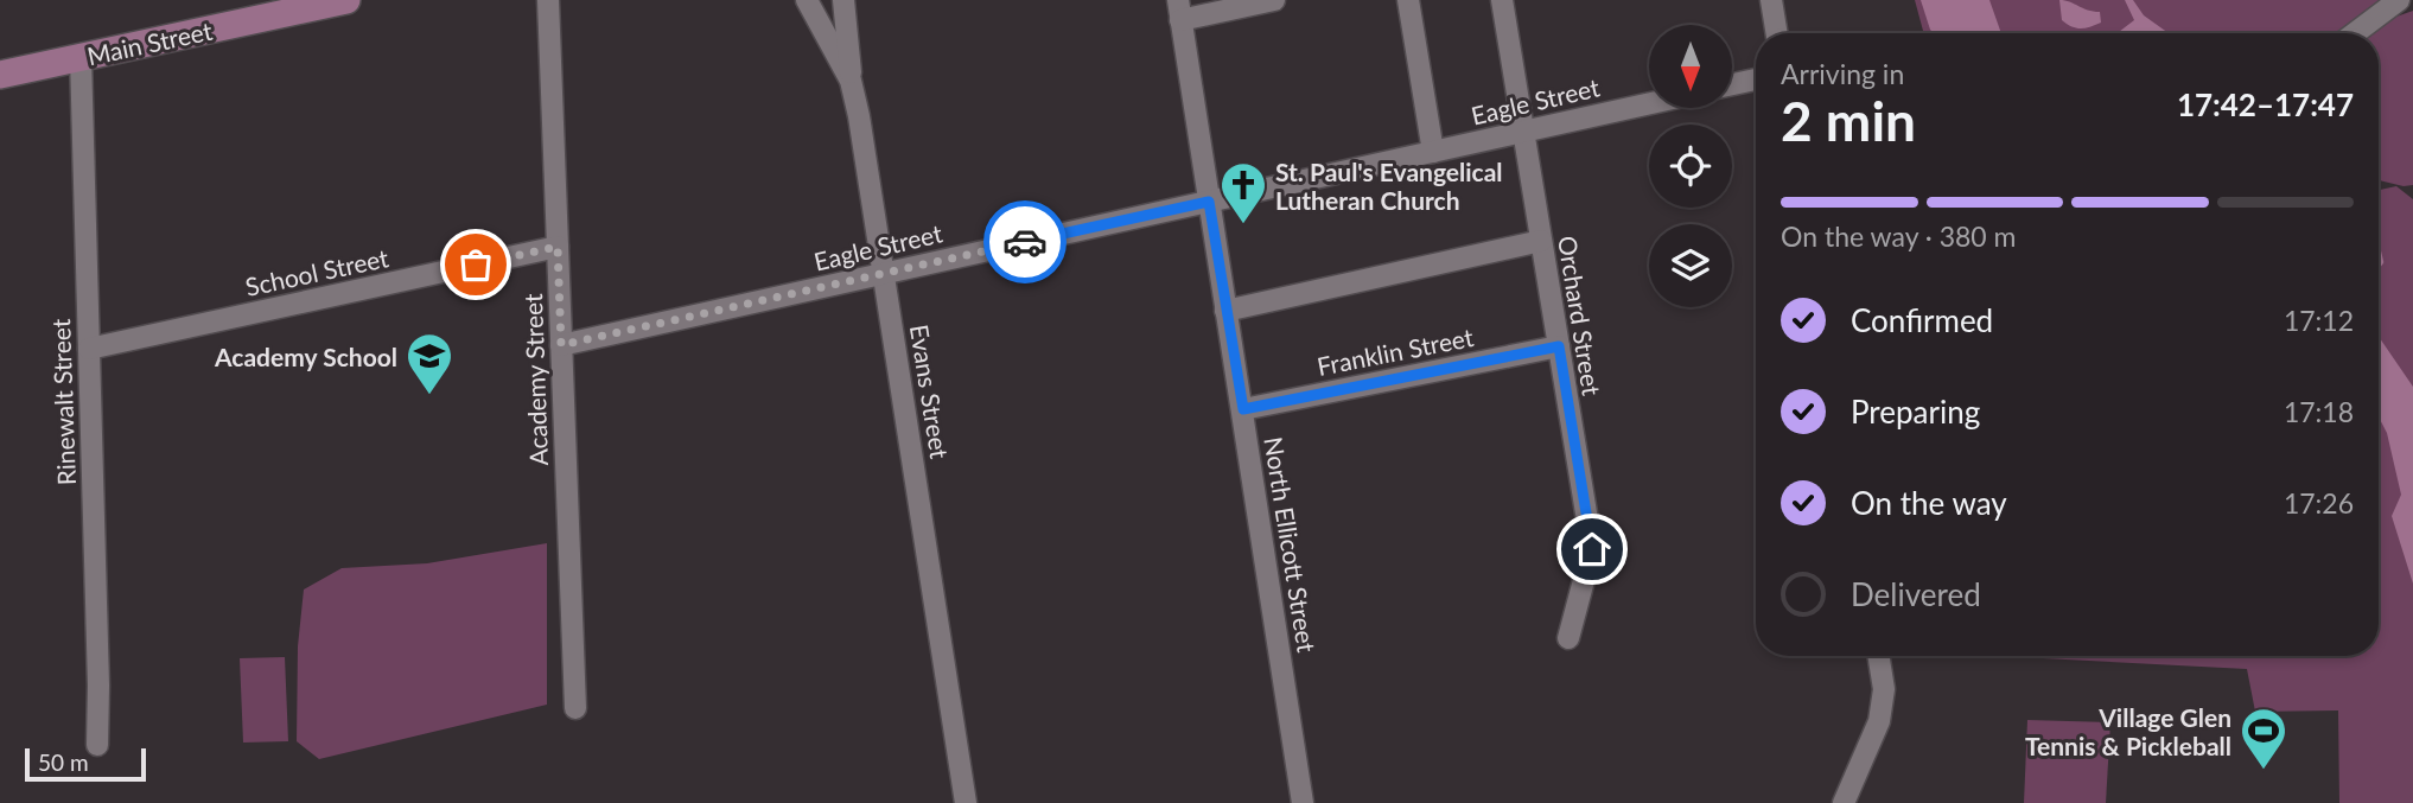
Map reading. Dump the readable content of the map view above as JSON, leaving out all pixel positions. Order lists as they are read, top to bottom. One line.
{"streets":{"main road":["Main Street"],"street":["Eagle Street","School Street","Orchard Street","Franklin Street","Academy Street","Evans Street","Rinewalt Street","North Ellicott Street"]},"crossings":[["Main Street","Rinewalt Street"],["Eagle Street","Orchard Street"],["Eagle Street","Academy Street"],["Eagle Street","Evans Street"],["Eagle Street","North Ellicott Street"],["School Street","Academy Street"],["School Street","Rinewalt Street"],["Orchard Street","Franklin Street"],["Franklin Street","North Ellicott Street"]],"places":{"church":["St. Paul's Evangelical Lutheran Church"],"school or university":["Academy School"],"sports":["Village Glen Tennis & Pickleball"]},"scale_bar":"50 m","north":"bottom","page":{"heading":["2 min","Arriving in","17:42–17:47"],"bar":"On the way · 380 m","list":[["Confirmed","17:12"],["Preparing","17:18"],["On the way","17:26"],"Delivered"],"scale":"50 m"}}
